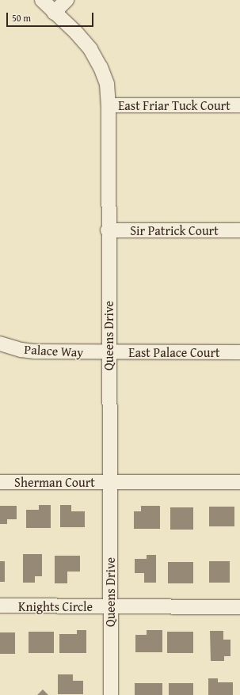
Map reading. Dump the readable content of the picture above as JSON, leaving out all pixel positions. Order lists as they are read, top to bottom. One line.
{"streets":{"street":["East Friar Tuck Court","Sir Patrick Court","Queens Drive","Palace Way","East Palace Court","Sherman Court","Knights Circle"]},"crossings":[["East Friar Tuck Court","Queens Drive"],["Sir Patrick Court","Queens Drive"],["Queens Drive","Palace Way"],["Queens Drive","East Palace Court"],["Queens Drive","Sherman Court"],["Queens Drive","Knights Circle"],["Palace Way","East Palace Court"]],"scale_bar":"50 m"}
